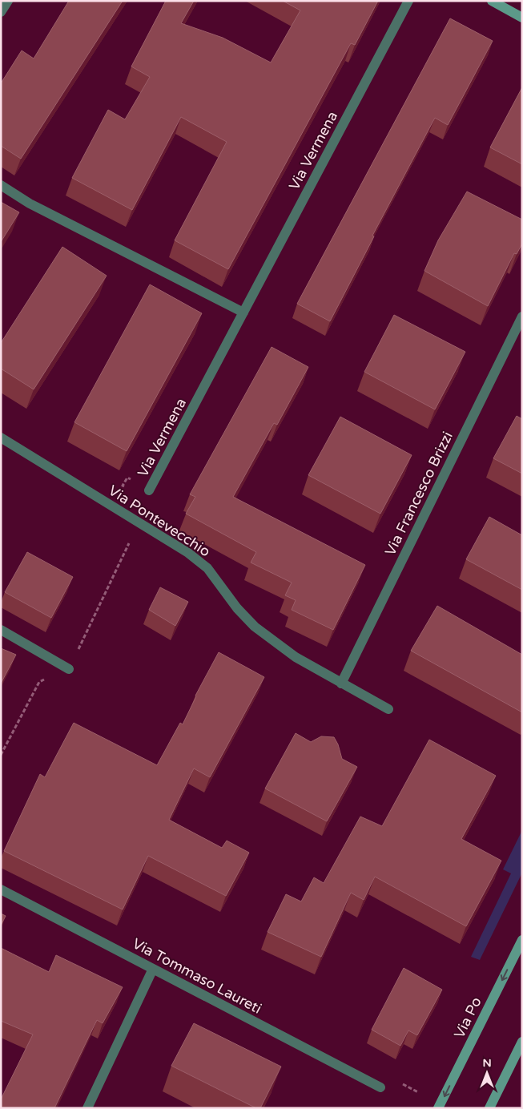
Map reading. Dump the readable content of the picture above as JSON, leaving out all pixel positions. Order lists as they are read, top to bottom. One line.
{"streets":{"main road":["Via Po"],"street":["Via Vermena","Via Francesco Brizzi","Via Pontevecchio","Via Tommaso Laureti"]},"crossings":[["Via Francesco Brizzi","Via Pontevecchio"]],"north":"top"}
